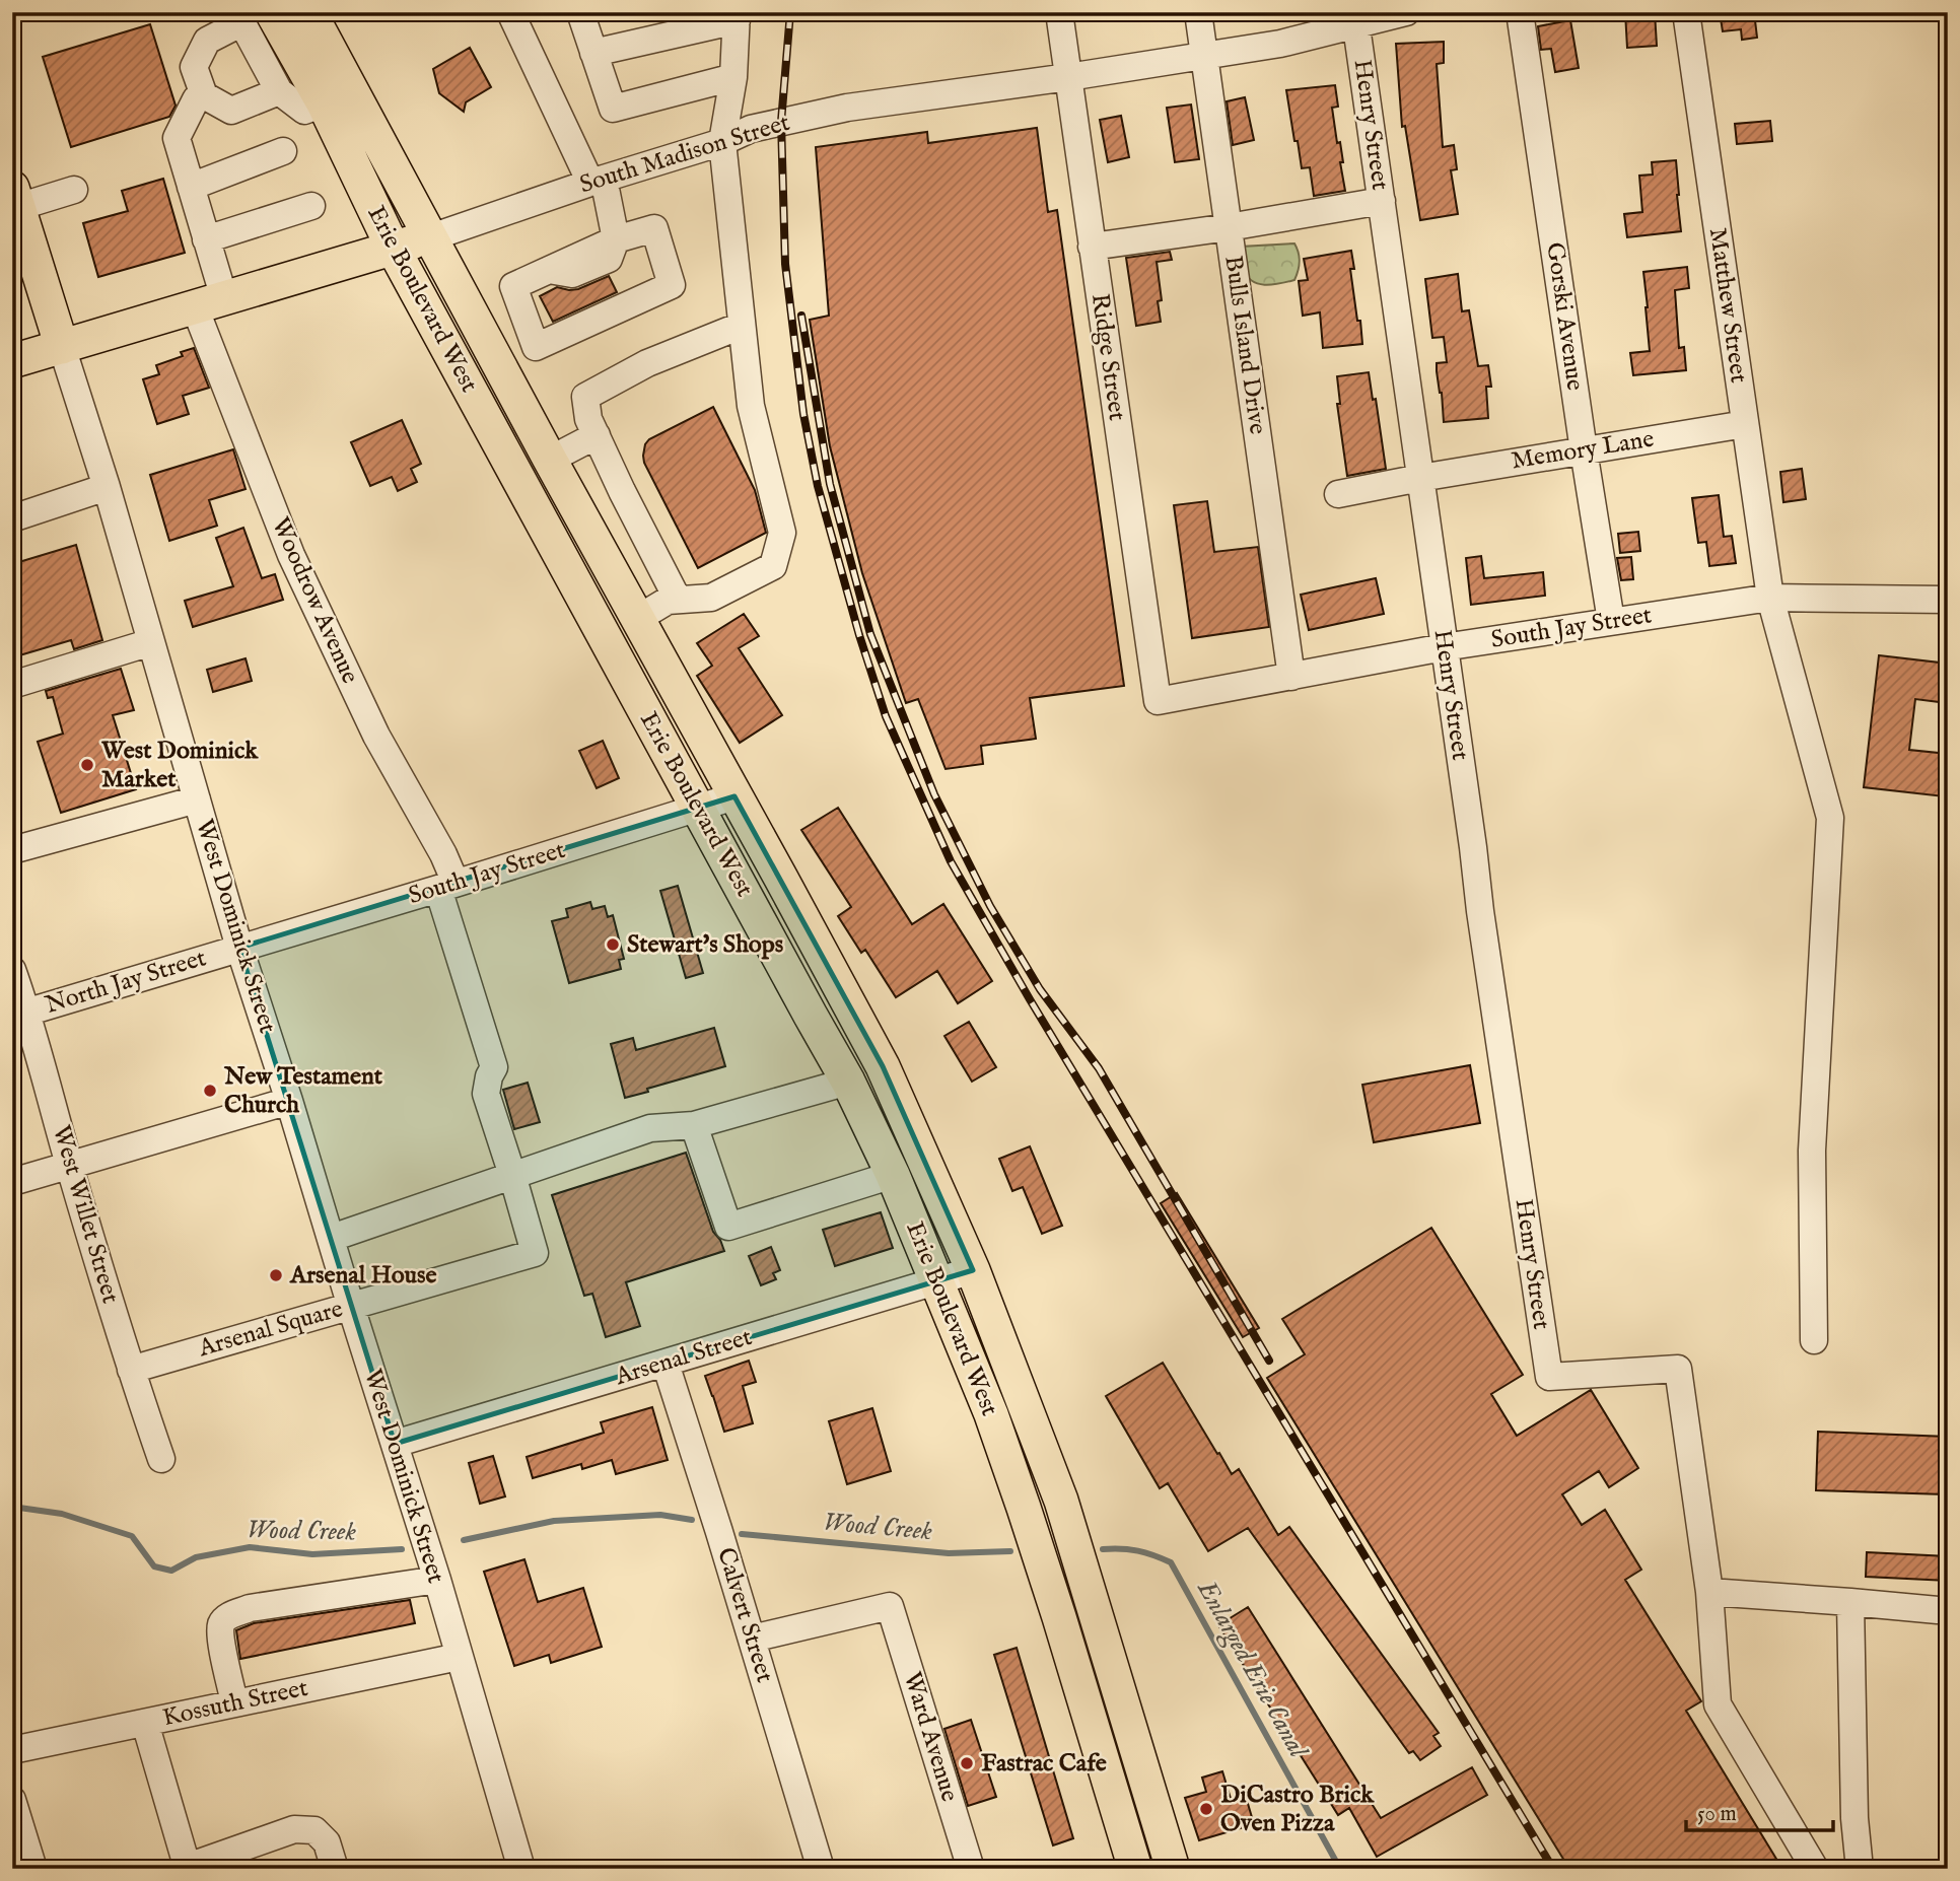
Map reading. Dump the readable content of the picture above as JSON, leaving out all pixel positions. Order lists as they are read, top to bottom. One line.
{"streets":{"main road":["South Madison Street","Erie Boulevard West","West Dominick Street"],"street":["Henry Street","Matthew Street","Gorski Avenue","Bulls Island Drive","Ridge Street","Memory Lane","Woodrow Avenue","South Jay Street","North Jay Street","West Willet Street","Arsenal Square","Arsenal Street","Calvert Street","Kossuth Street","Ward Avenue"]},"crossings":[["Henry Street","South Madison Street"],["Henry Street","Memory Lane"],["Henry Street","South Jay Street"],["South Madison Street","Erie Boulevard West"],["South Madison Street","Bulls Island Drive"],["South Madison Street","Ridge Street"],["South Madison Street","Woodrow Avenue"],["South Madison Street","West Dominick Street"],["Erie Boulevard West","South Jay Street"],["Erie Boulevard West","Arsenal Street"],["Matthew Street","Memory Lane"],["Matthew Street","South Jay Street"],["Gorski Avenue","Memory Lane"],["Gorski Avenue","South Jay Street"],["Bulls Island Drive","South Jay Street"],["Ridge Street","South Jay Street"],["Woodrow Avenue","South Jay Street"],["Woodrow Avenue","Arsenal Square"],["South Jay Street","West Dominick Street"],["South Jay Street","North Jay Street"],["West Dominick Street","North Jay Street"],["West Dominick Street","Arsenal Square"],["West Dominick Street","Arsenal Street"],["West Dominick Street","Kossuth Street"],["North Jay Street","West Willet Street"],["West Willet Street","Arsenal Square"],["Arsenal Street","Calvert Street"],["Calvert Street","Ward Avenue"]],"water":["Wood Creek","Enlarged Erie Canal"],"places":["West Dominick Market","Stewart's Shops","New Testament Church","Arsenal House","Fastrac Cafe","DiCastro Brick Oven Pizza"],"scale_bar":"50 m"}
